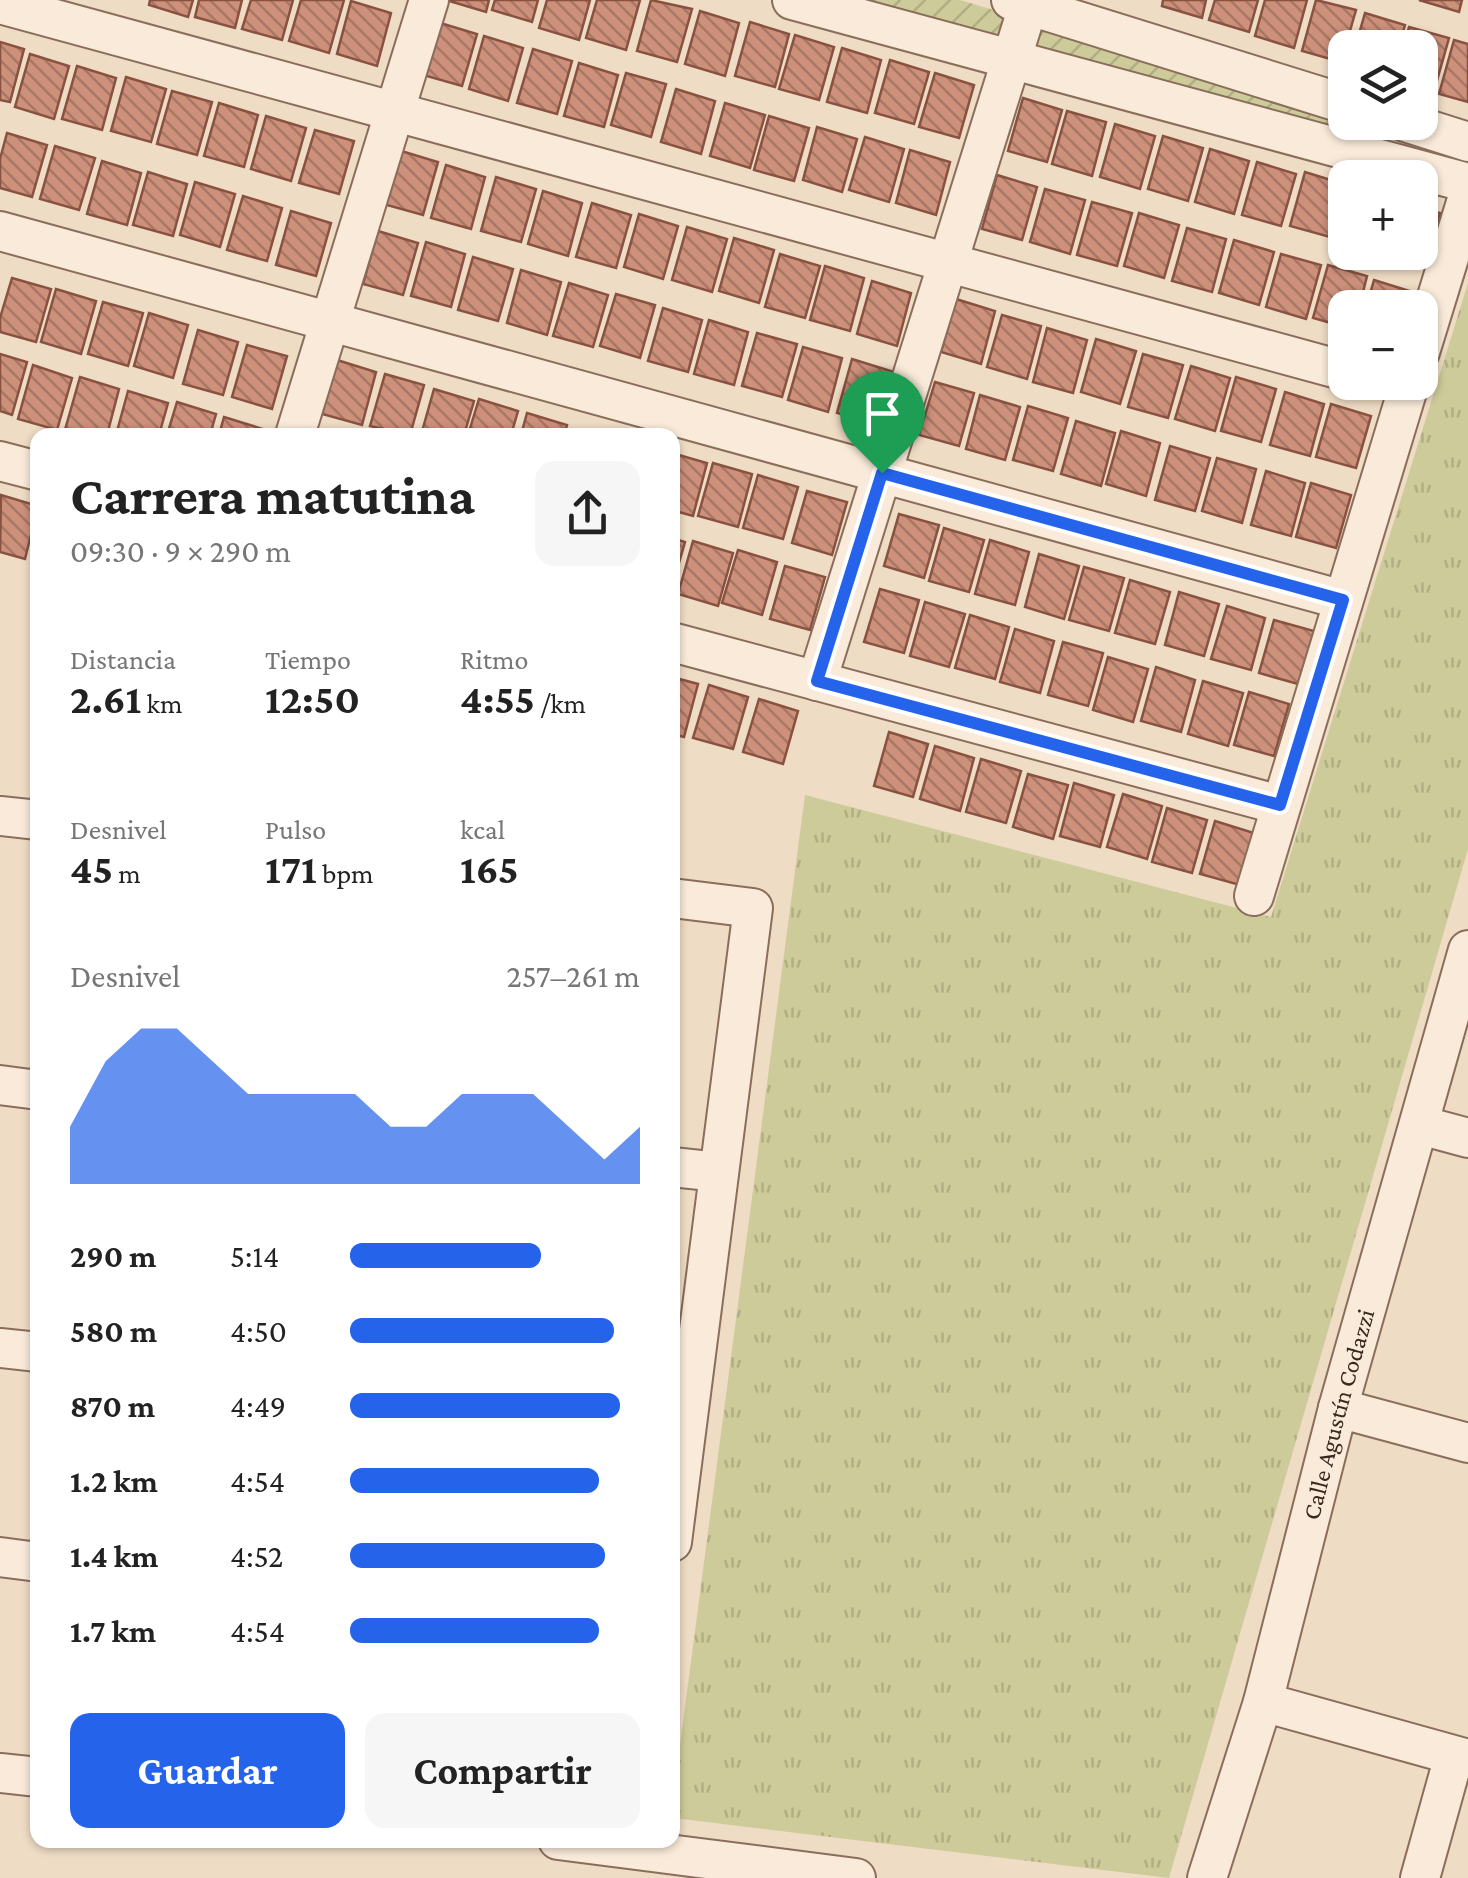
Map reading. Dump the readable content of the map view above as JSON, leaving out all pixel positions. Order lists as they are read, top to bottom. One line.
{"streets":{"street":["Calle Agustín Codazzi"]},"page":{"map_buttons":["+","−"],"heading":["Carrera matutina","09:30 · 9 × 290 m"],"stats":[["Distancia","2.61 km"],["Tiempo","12:50"],["Ritmo","4:55 /km"],["Desnivel","45 m"],["Pulso","171 bpm"],["kcal","165"]],"chart":["Desnivel","257–261 m"],"list":[{"name":"290 m","note":"5:14"},{"name":"580 m","note":"4:50"},{"name":"870 m","note":"4:49"},{"name":"1.2 km","note":"4:54"},{"name":"1.4 km","note":"4:52"},{"name":"1.7 km","note":"4:54"}],"buttons":["Guardar","Compartir"]}}
